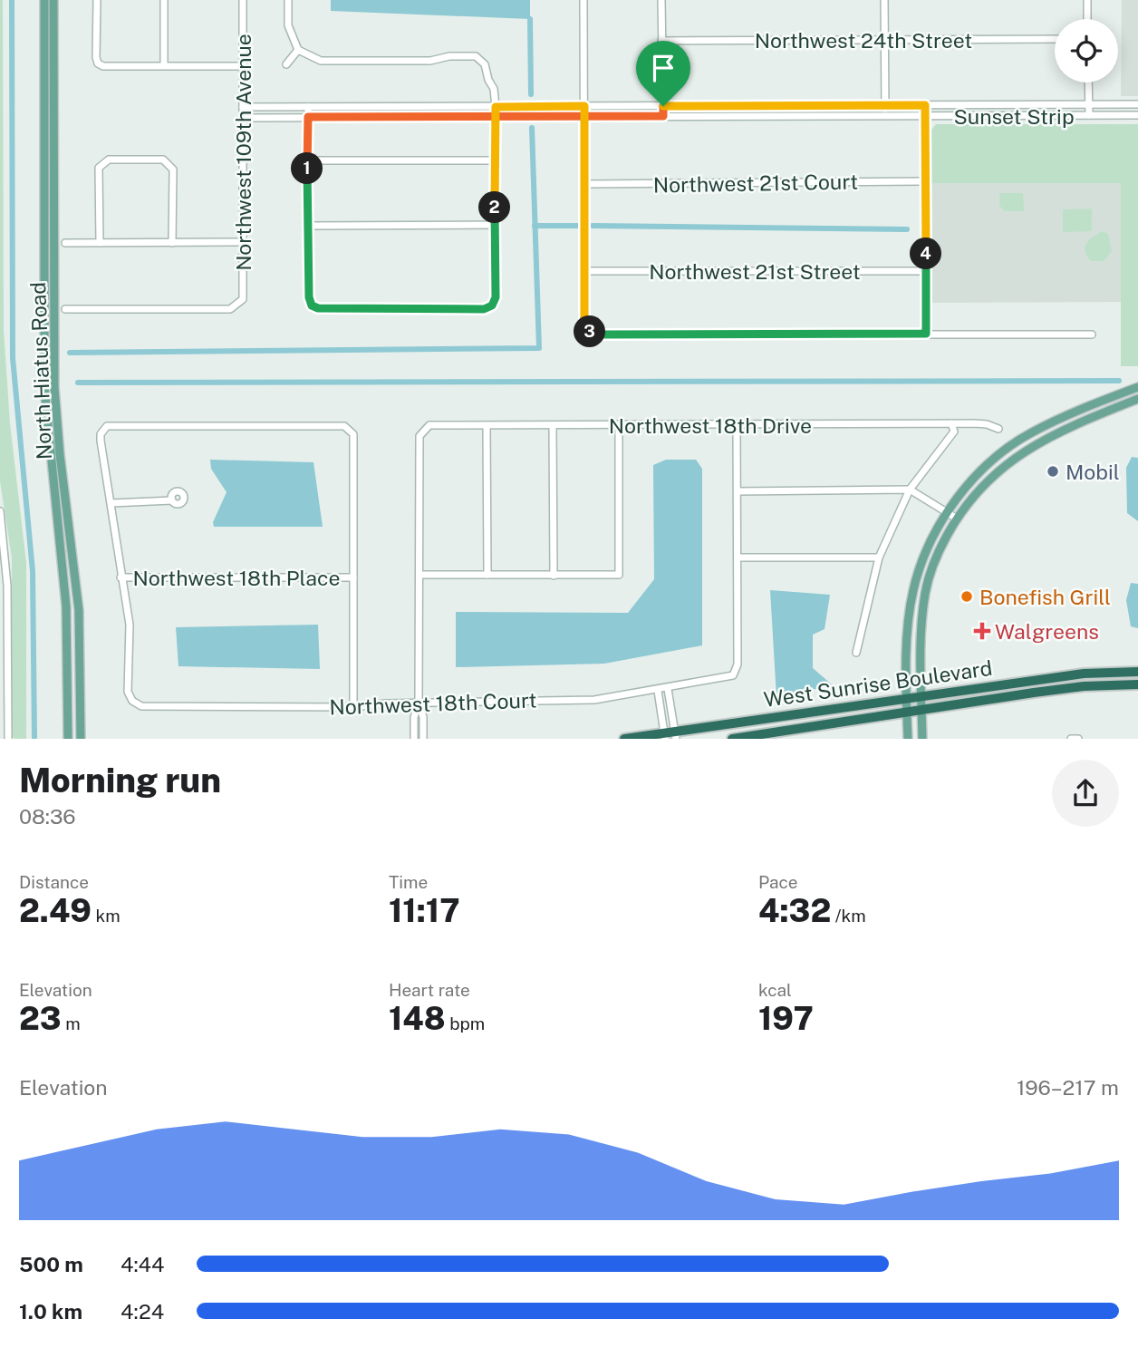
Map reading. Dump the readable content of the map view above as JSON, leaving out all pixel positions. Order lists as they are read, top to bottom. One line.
{"streets":{"highway":["West Sunrise Boulevard"],"main road":["North Hiatus Road"],"street":["Northwest 24th Street","Sunset Strip","Northwest 109th Avenue","Northwest 21st Court","Northwest 21st Street","Northwest 18th Drive","Northwest 18th Place","Northwest 18th Court"]},"crossings":[["Sunset Strip","Northwest 109th Avenue"],["Northwest 18th Place","Northwest 18th Court"]],"places":{"other":["Mobil","Bonefish Grill"],"health":["Walgreens"]},"page":{"pins":["1","2","4","3"],"heading":["Morning run","08:36"],"stats":[["Distance","2.49 km"],["Time","11:17"],["Pace","4:32 /km"],["Elevation","23 m"],["Heart rate","148 bpm"],["kcal","197"]],"chart":["Elevation","196–217 m"],"list":[{"name":"500 m","note":"4:44"},{"name":"1.0 km","note":"4:24"}]}}
